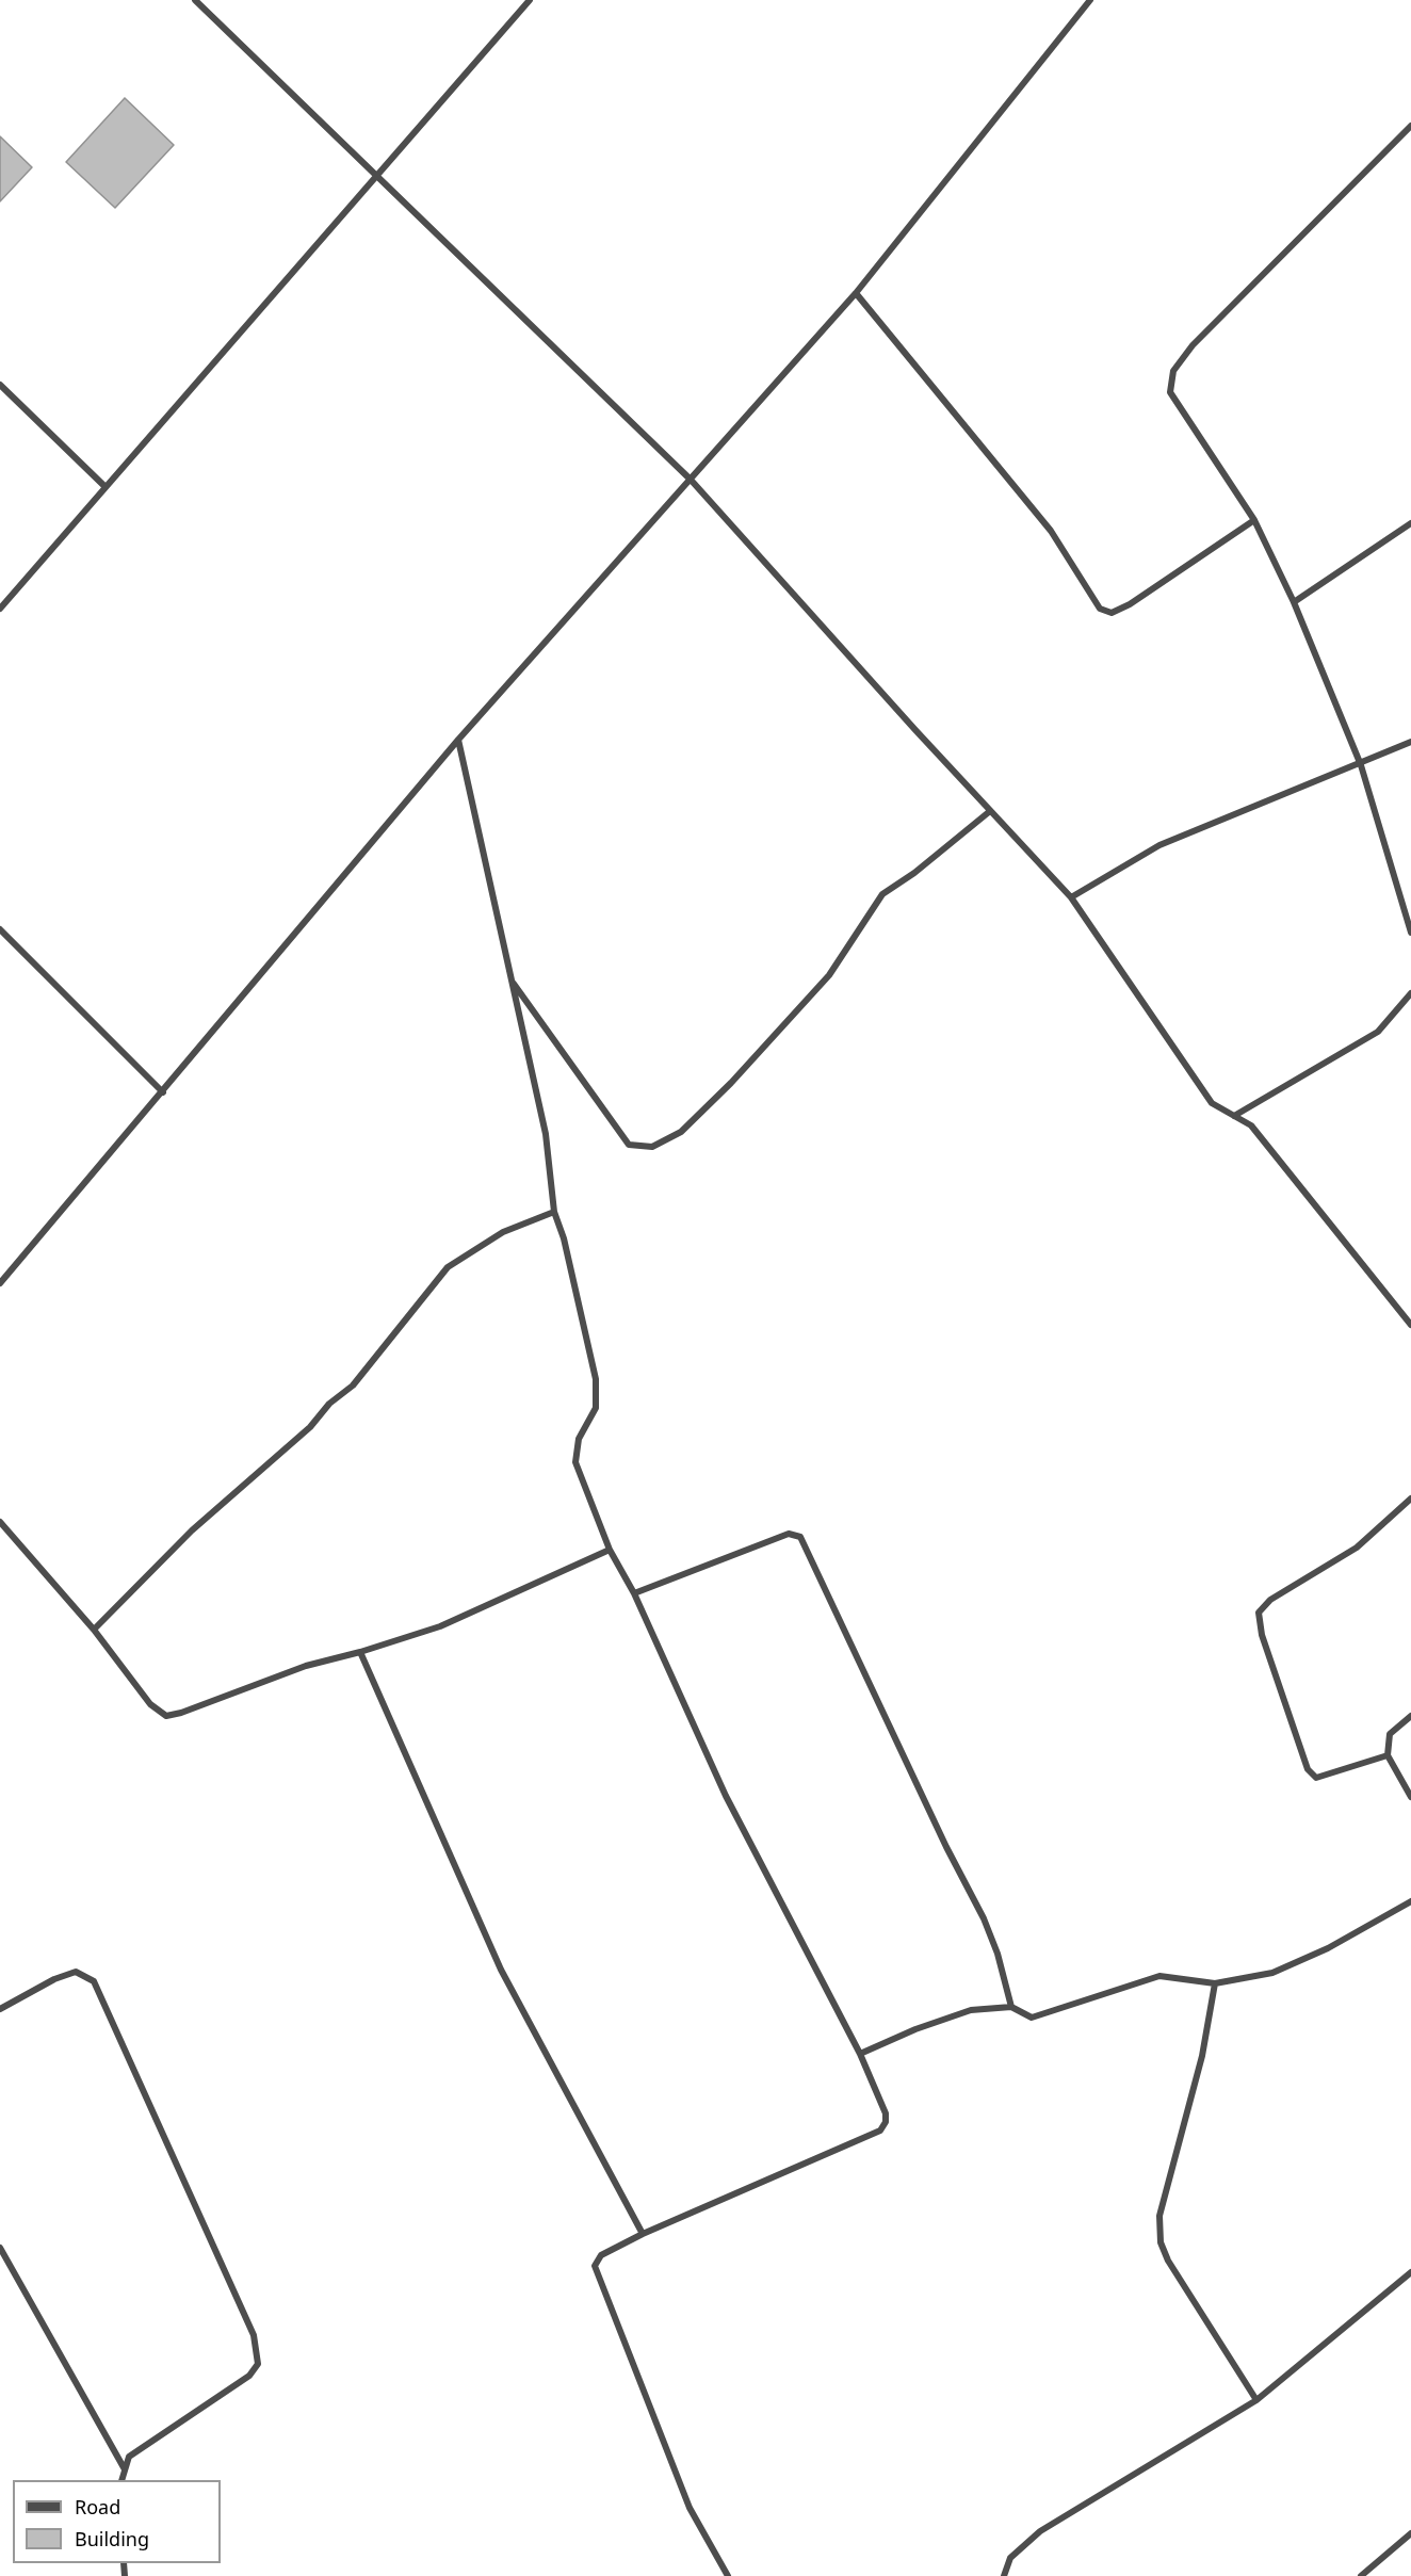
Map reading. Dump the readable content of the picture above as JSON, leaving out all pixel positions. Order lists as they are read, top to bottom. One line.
{"legend":["Road","Building"]}
